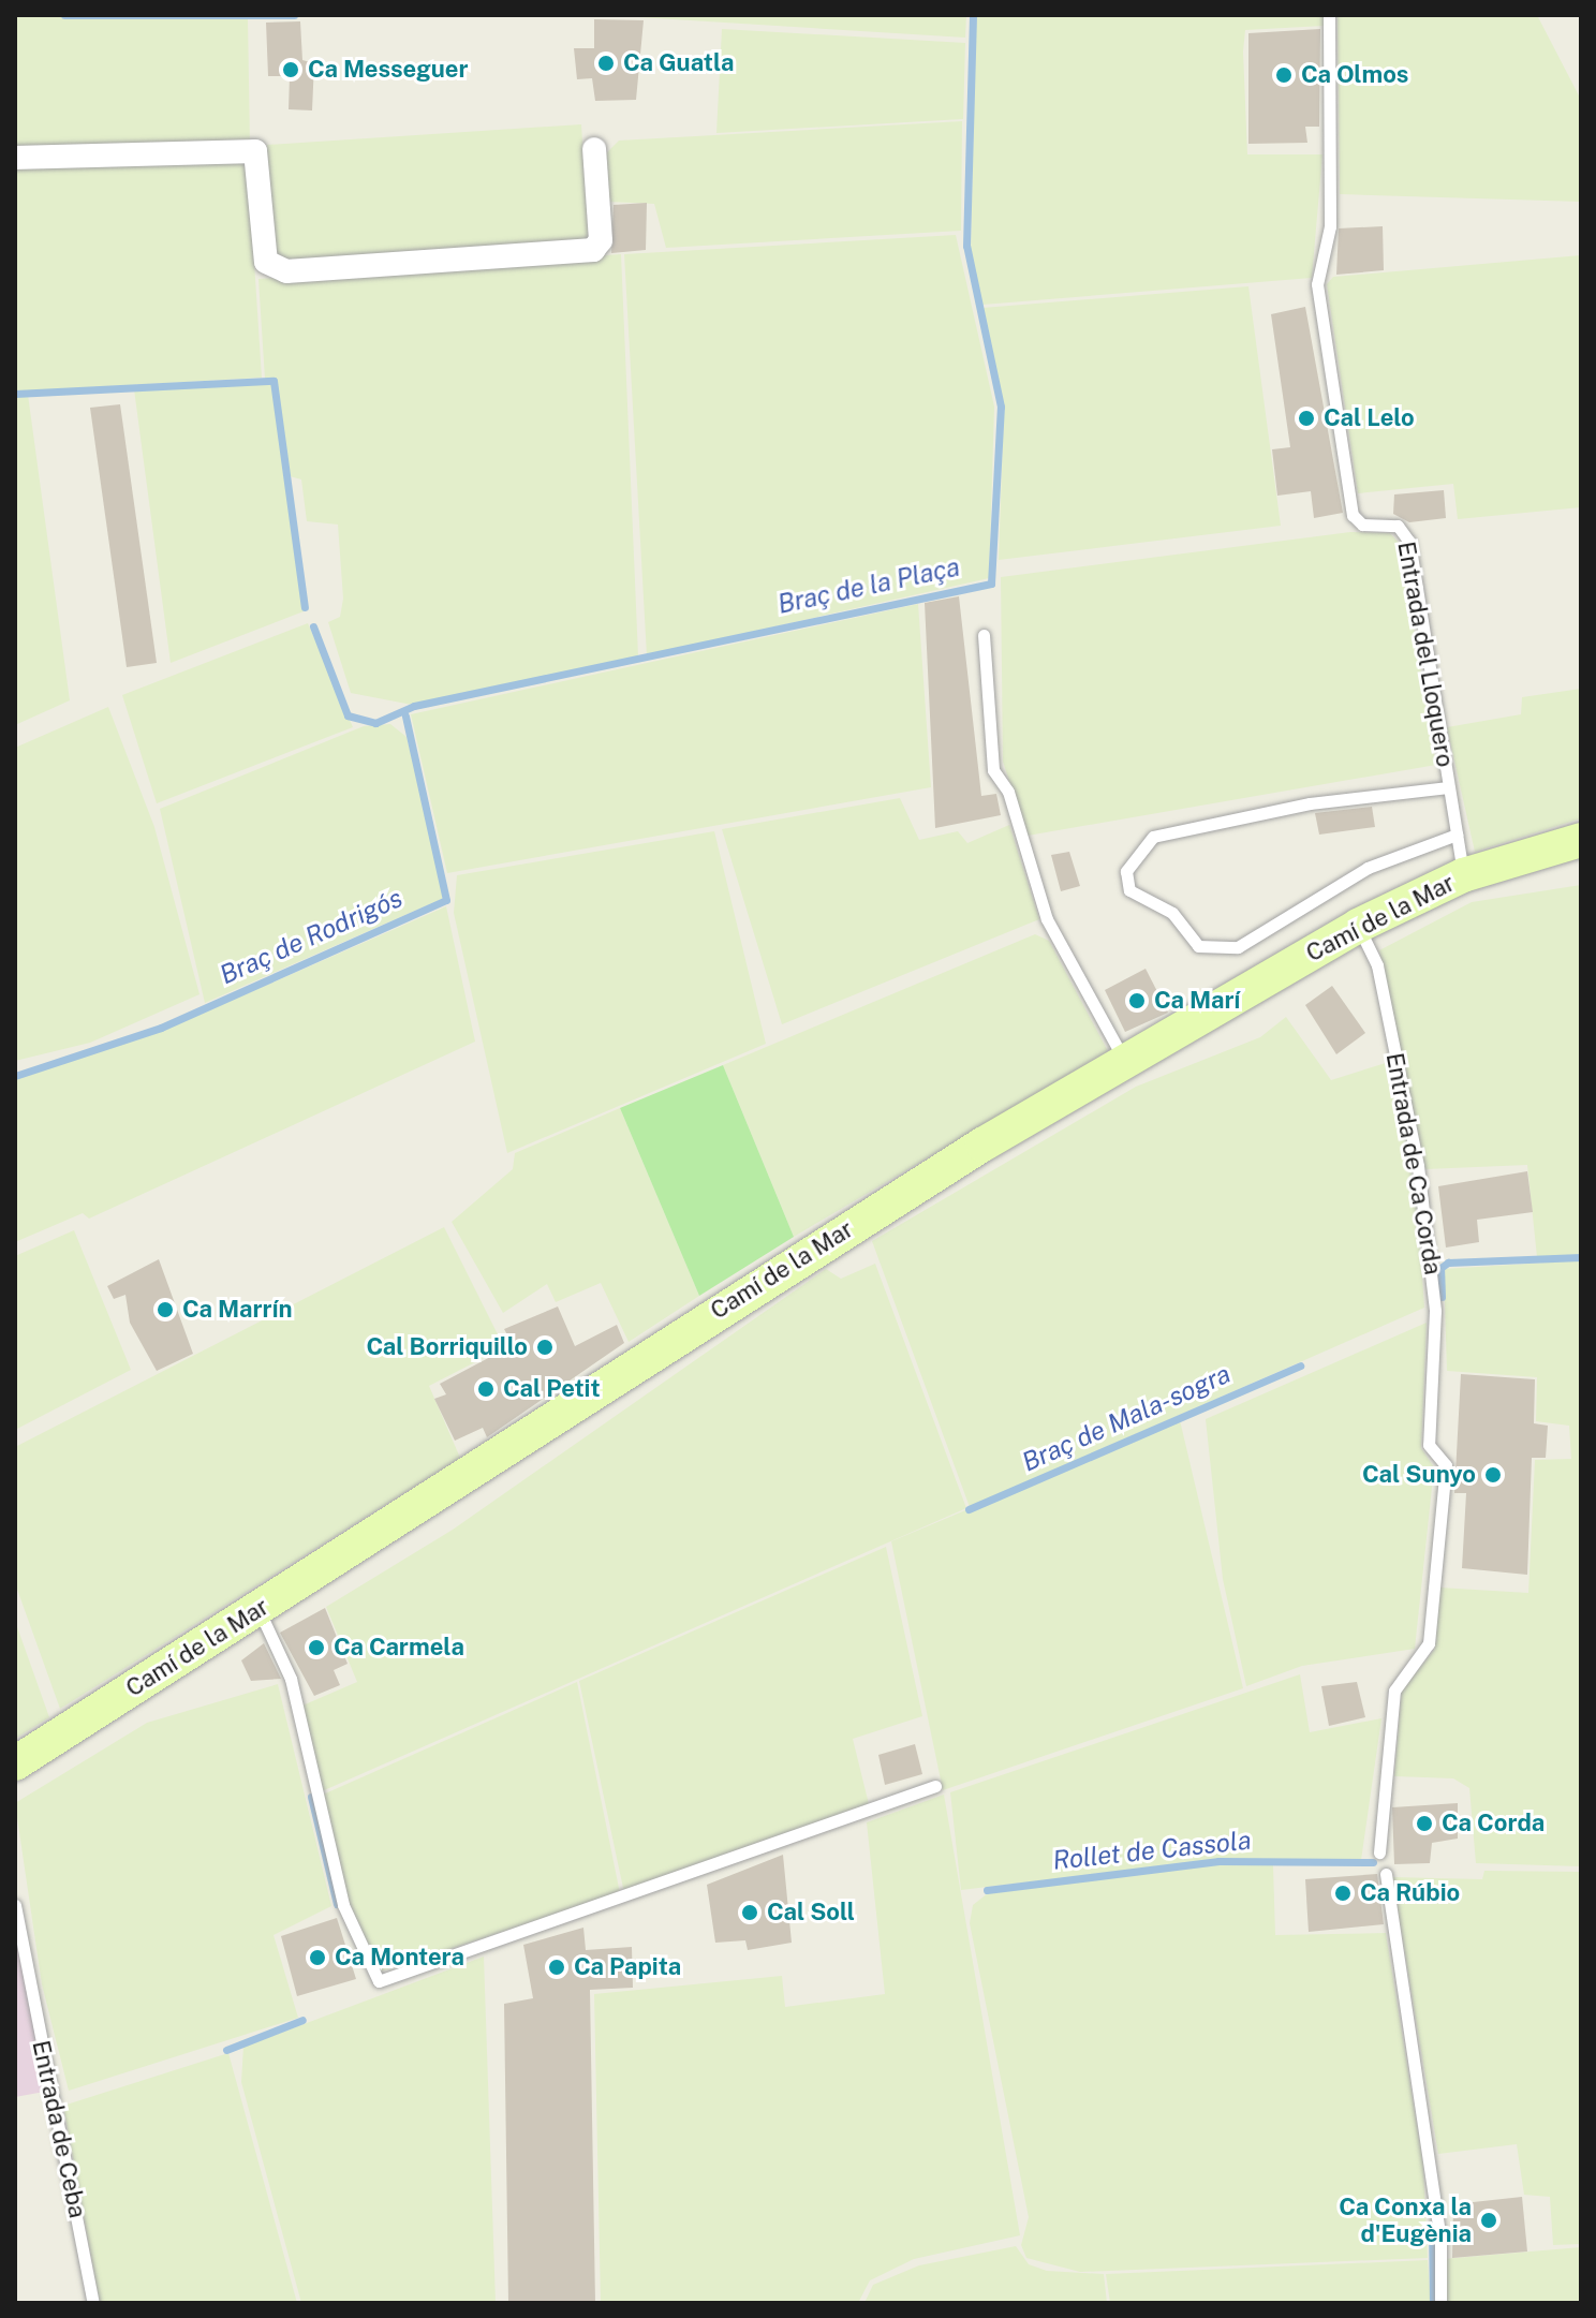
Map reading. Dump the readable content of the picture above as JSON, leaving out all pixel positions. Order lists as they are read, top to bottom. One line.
{"streets":{"main road":["Camí de la Mar"],"lane":["Entrada del Lloquero","Entrada de Ca Corda","Entrada de Ceba"]},"crossings":[["Entrada del Lloquero","Camí de la Mar"],["Camí de la Mar","Entrada de Ca Corda"]],"water":["Braç de la Plaça","Braç de Rodrigós","Braç de Mala-sogra","Rollet de Cassola"],"places":["Ca Guatla","Ca Messeguer","Ca Olmos","Cal Lelo","Ca Marí","Ca Marrín","Cal Borriquillo","Cal Petit","Cal Sunyo","Ca Carmela","Ca Corda","Ca Rúbio","Cal Soll","Ca Montera","Ca Papita","Ca Conxa la d'Eugènia"]}
